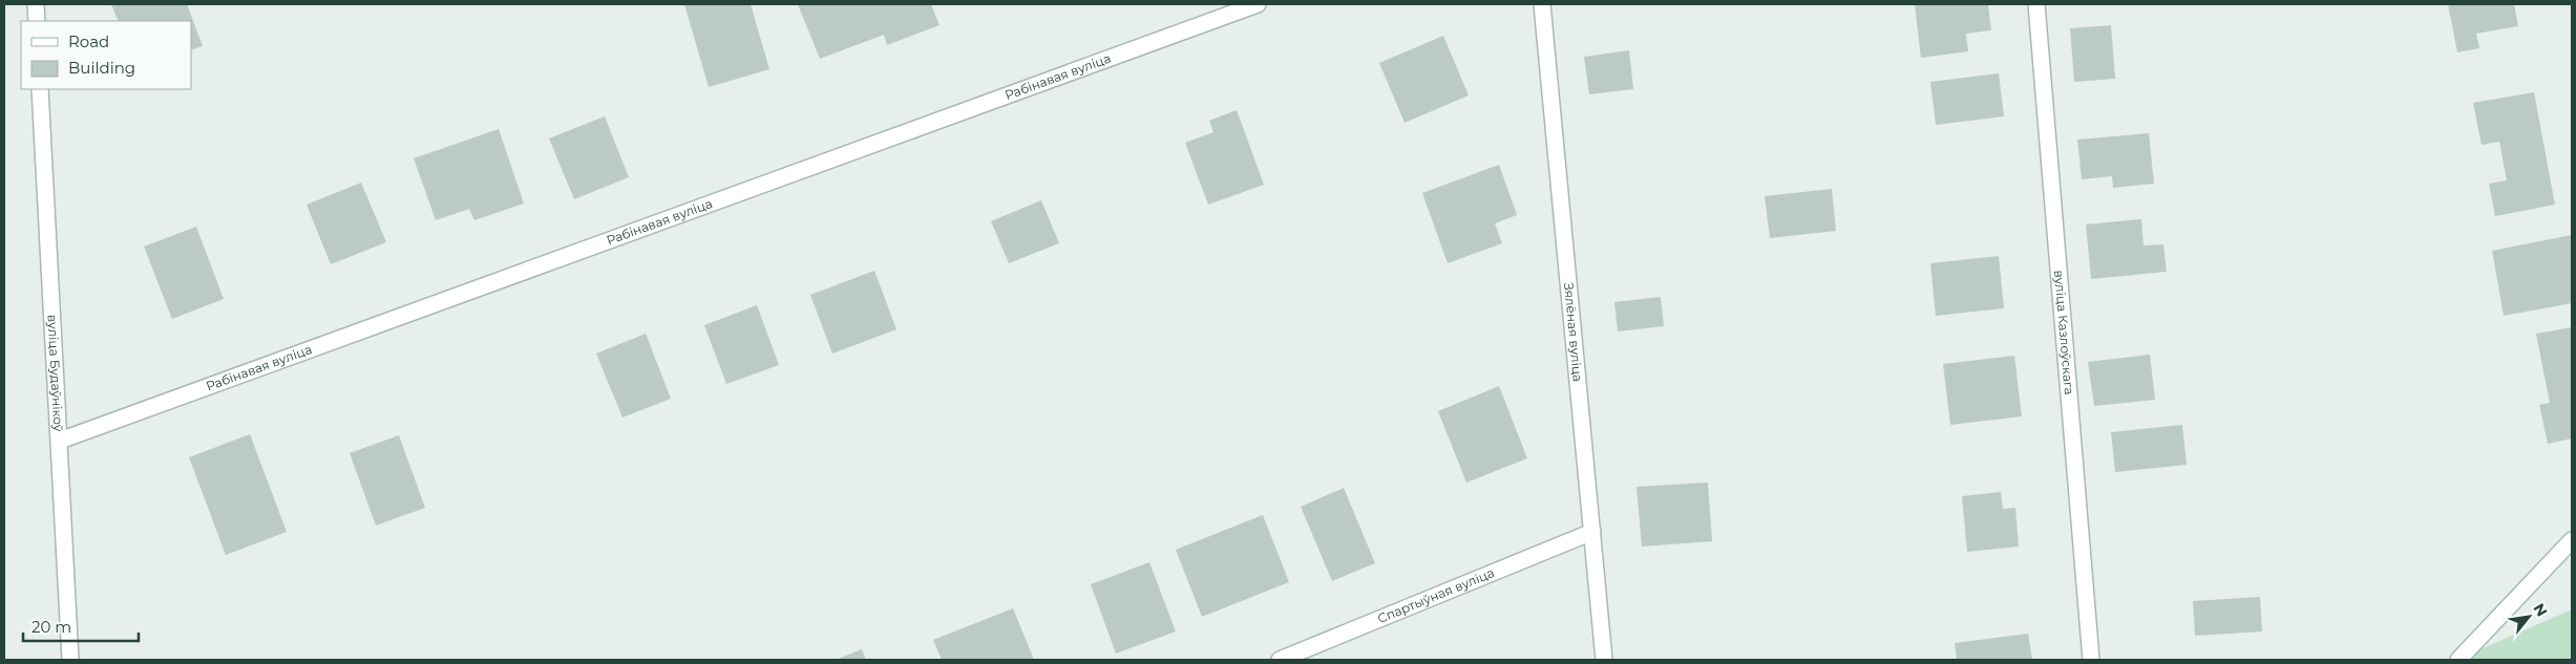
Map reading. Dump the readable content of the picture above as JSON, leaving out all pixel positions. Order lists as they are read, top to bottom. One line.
{"streets":{"street":["Рабінавая вуліца","Зялёная вуліца","вуліца Казлоўскага","вуліца Будаўнікоў","Спартыўная вуліца"]},"crossings":[["Рабінавая вуліца","вуліца Будаўнікоў"],["Зялёная вуліца","Спартыўная вуліца"]],"legend":["Road","Building"],"scale_bar":"20 m","north":"top right"}
